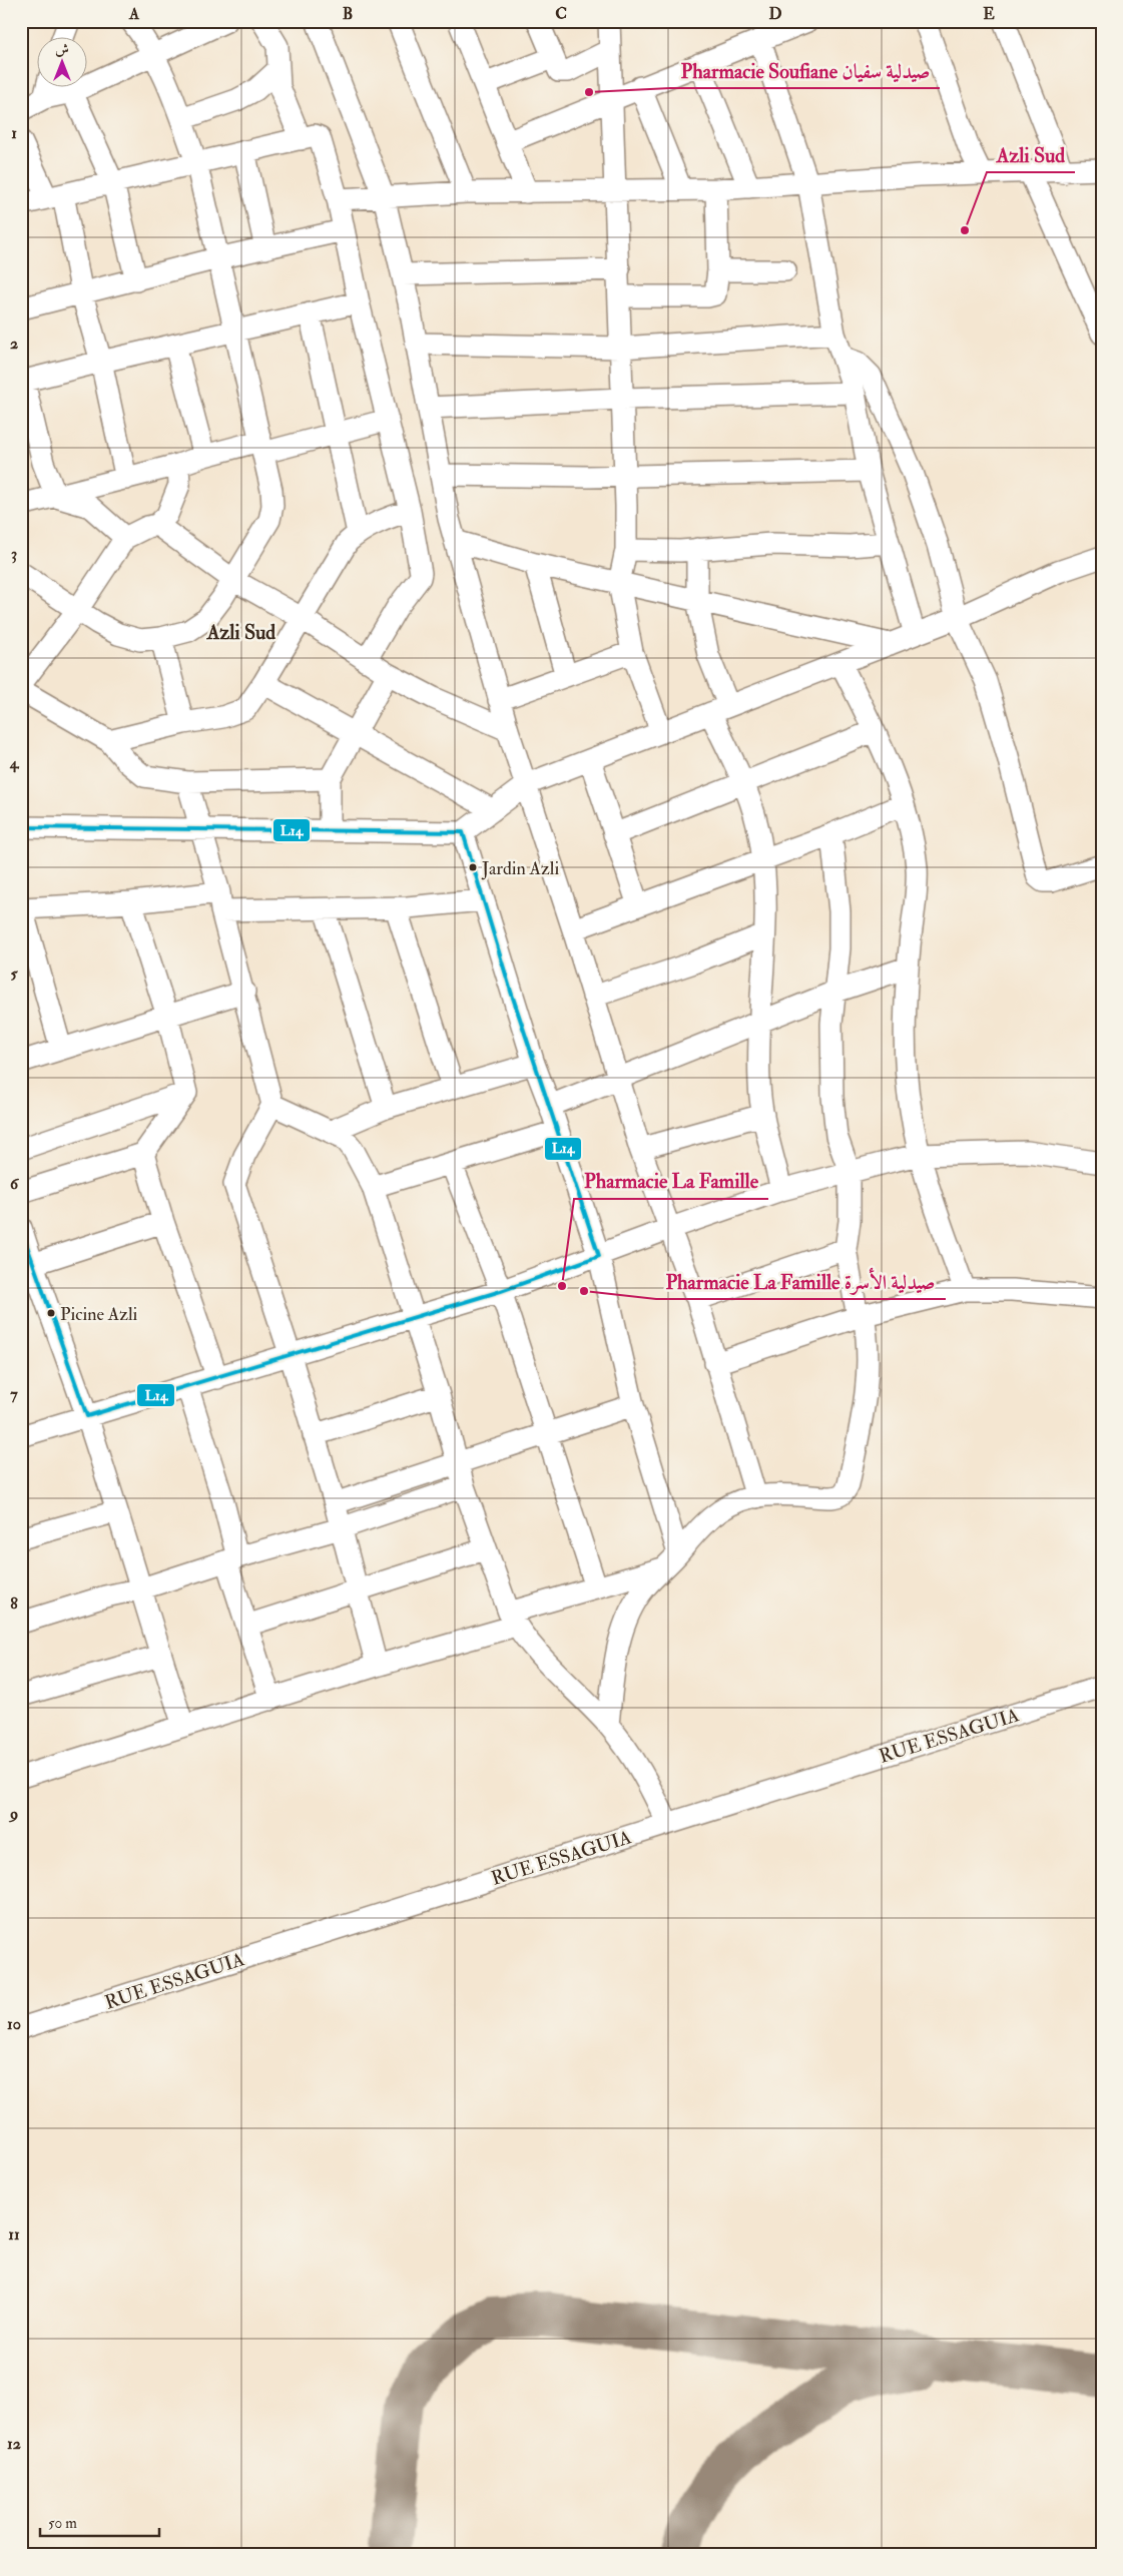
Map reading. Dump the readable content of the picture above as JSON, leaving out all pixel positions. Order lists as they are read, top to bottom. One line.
{"streets":{"street":["RUE ESSAGUIA"]},"districts":["Azli Sud"],"places":["Pharmacie Soufiane صيدلية سفيان","Azli Sud","Jardin Azli","Pharmacie La Famille","Pharmacie La Famille صيدلية الأسرة","Picine Azli"],"lines":["transit line L14"],"scale_bar":"50 m","north":"top","grid":{"columns":["A","B","C","D","E"],"rows":["1","2","3","4","5","6","7","8","9","10","11","12"]}}
